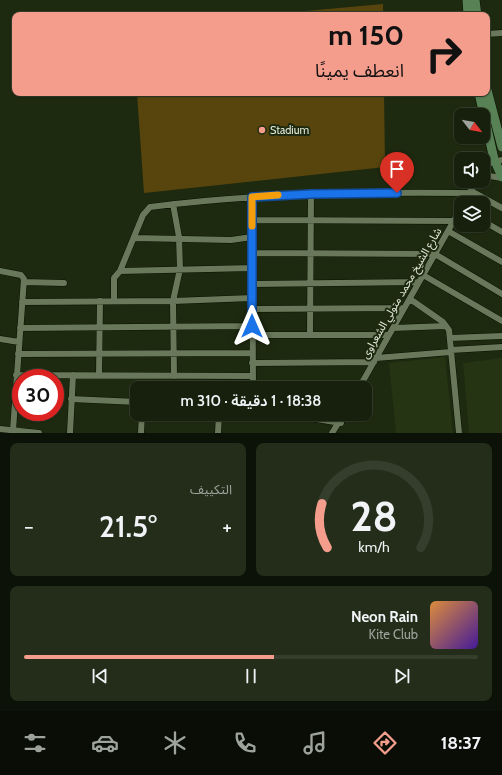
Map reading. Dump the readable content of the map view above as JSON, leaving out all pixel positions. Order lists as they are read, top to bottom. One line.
{"streets":{"street":["شارع الشيخ محمد متولي الشعراوى"]},"places":["Stadium"],"north":"bottom right","page":{"turn":["150 m","انعطف يمينًا"],"limit":"30","trip":"18:38 · 1 دقيقة · 310 m","tile":"التكييف","heat":["−","21.5°","+"],"song":["Neon Rain","Kite Club"],"tabs":"18:37","gauge":["28","km/h"]}}
